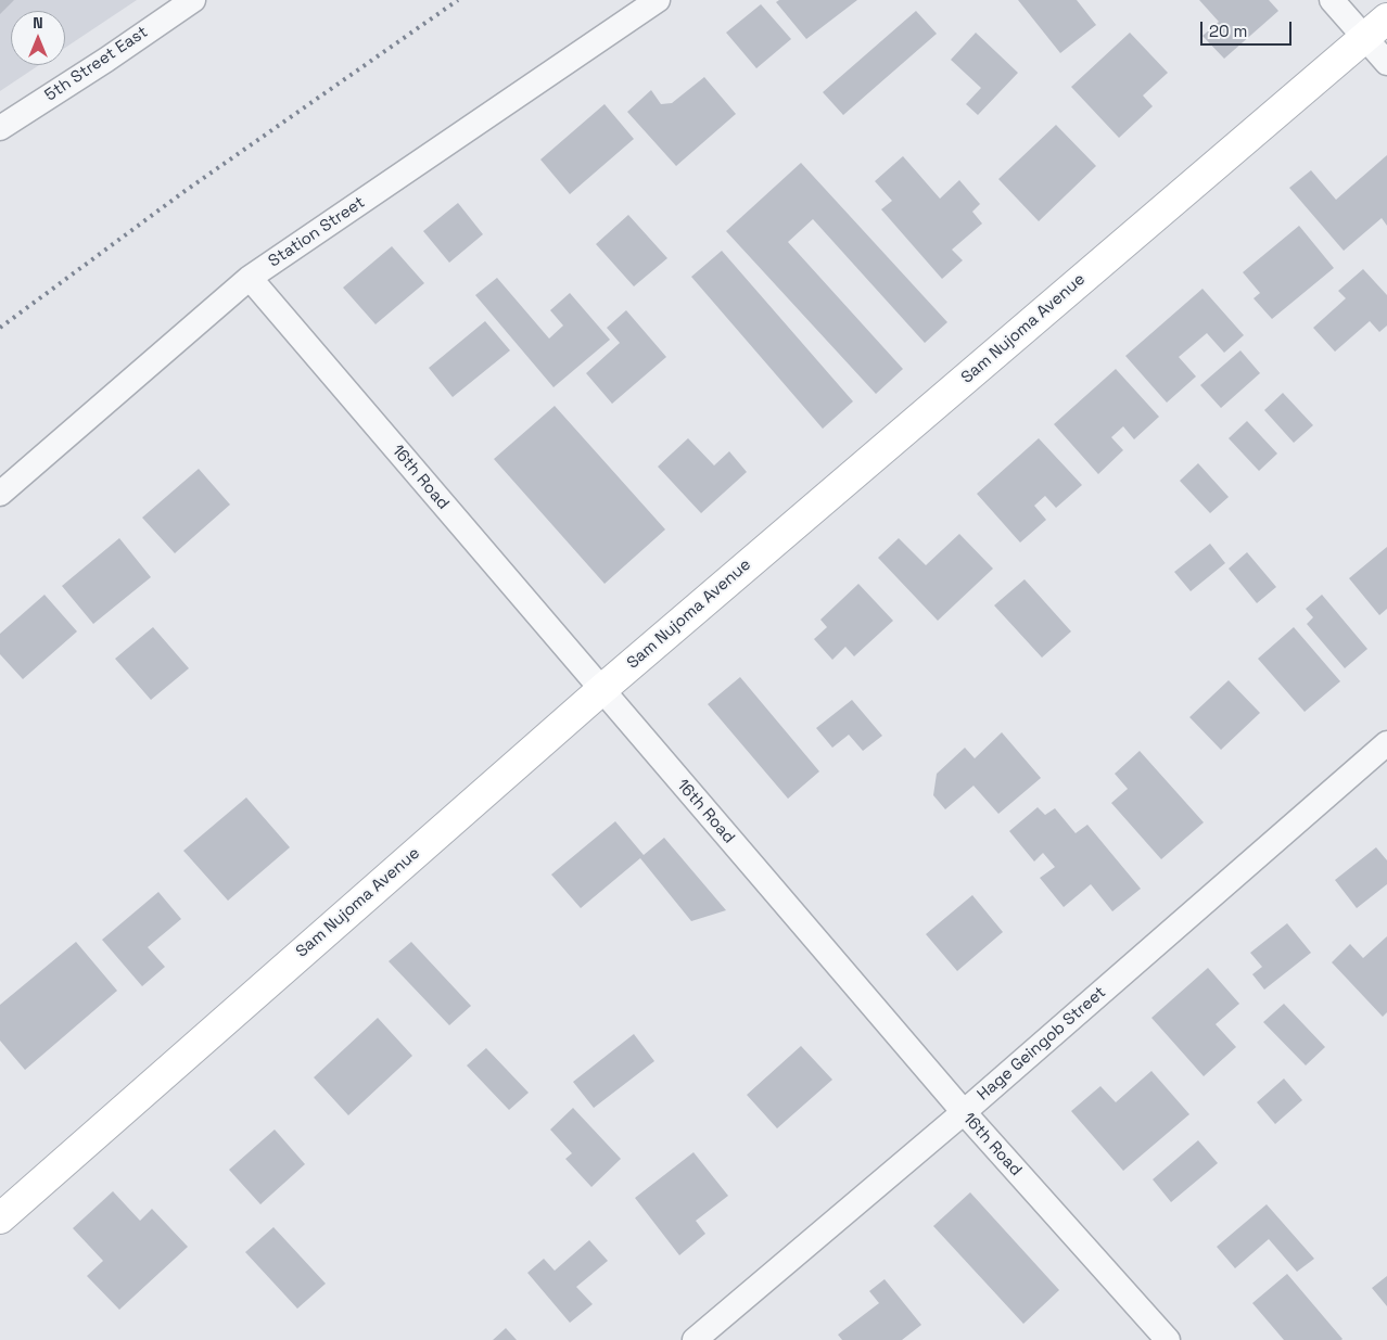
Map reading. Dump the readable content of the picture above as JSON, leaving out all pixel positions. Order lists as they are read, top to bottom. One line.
{"streets":{"main road":["Sam Nujoma Avenue"],"street":["5th Street East","Station Street","16th Road","Hage Geingob Street"]},"crossings":[["Station Street","16th Road"],["Sam Nujoma Avenue","16th Road"],["16th Road","Hage Geingob Street"]],"scale_bar":"20 m","north":"top"}
